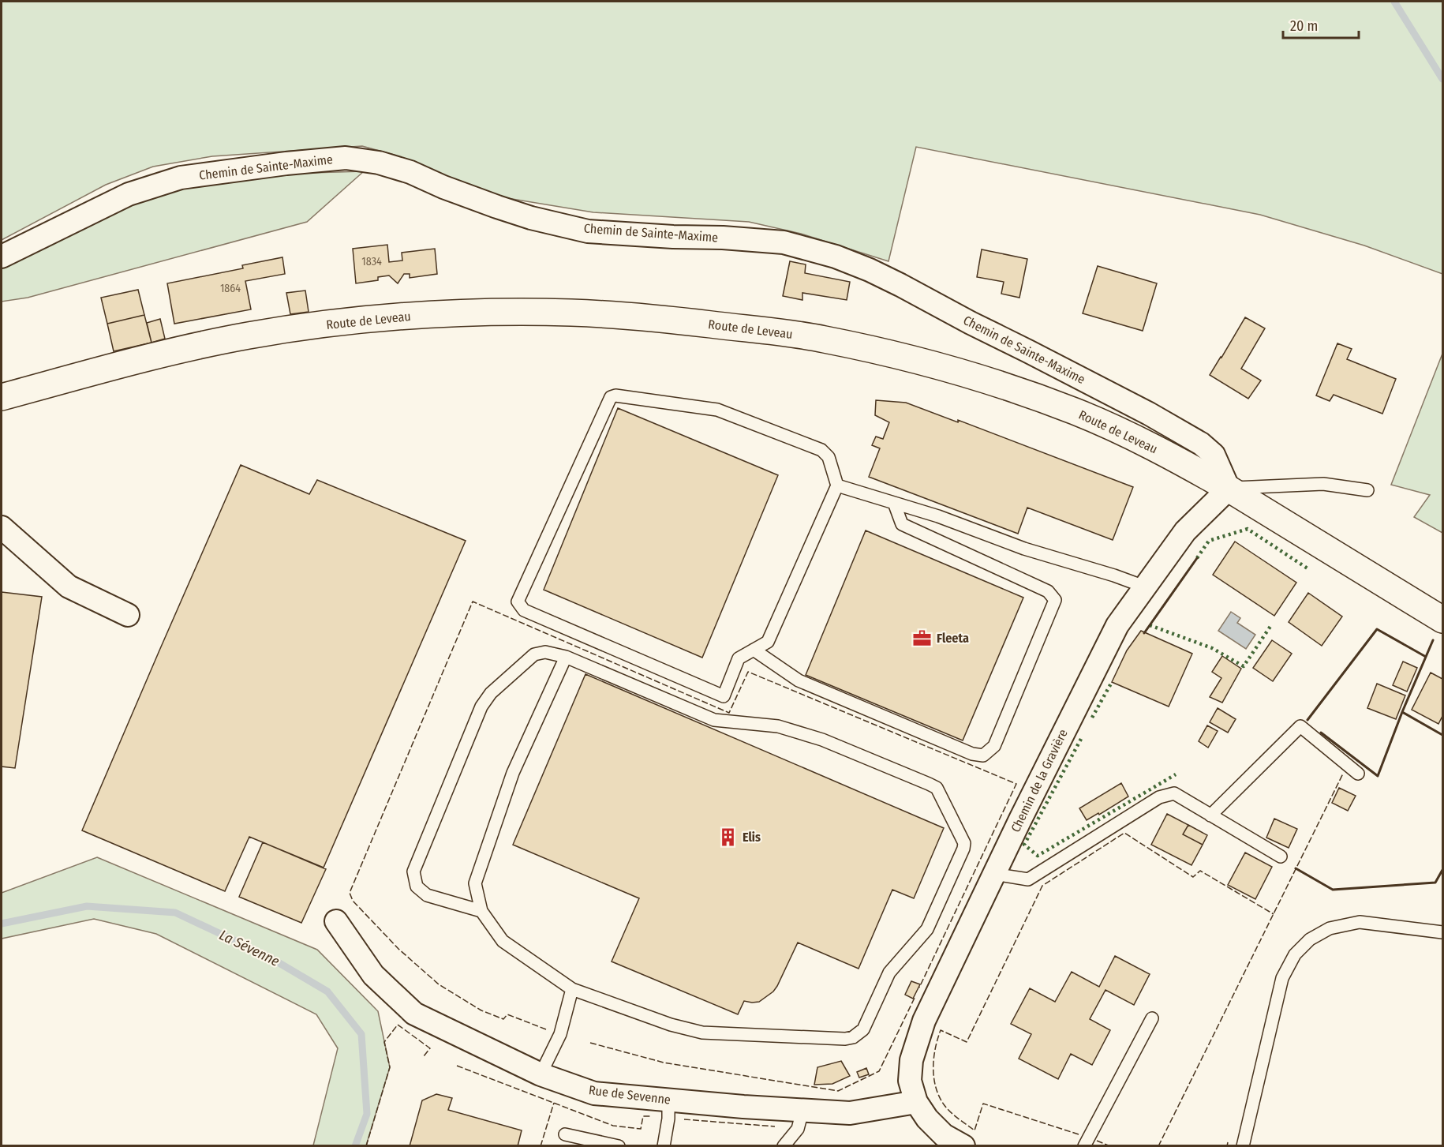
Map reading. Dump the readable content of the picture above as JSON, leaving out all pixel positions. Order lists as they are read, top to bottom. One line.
{"streets":{"street":["Chemin de Sainte-Maxime","Route de Leveau","Chemin de la Gravière","Rue de Sevenne"]},"crossings":[["Chemin de Sainte-Maxime","Route de Leveau"],["Chemin de Sainte-Maxime","Chemin de la Gravière"],["Route de Leveau","Chemin de la Gravière"],["Chemin de la Gravière","Rue de Sevenne"]],"water":["La Sévenne"],"places":{"office":["Fleeta"],"building":["Elis"]},"house_numbers":["1834","1864"],"scale_bar":"20 m"}
